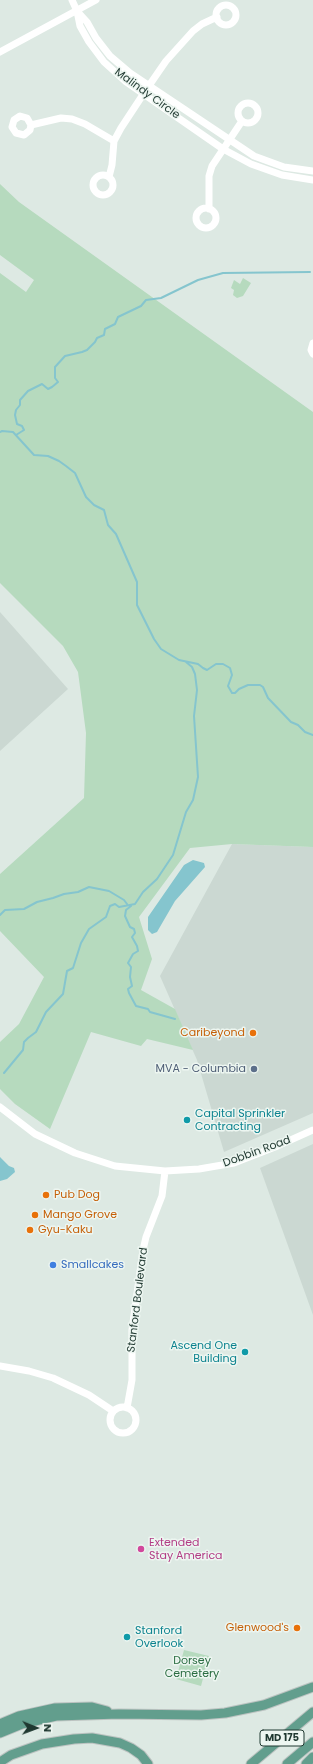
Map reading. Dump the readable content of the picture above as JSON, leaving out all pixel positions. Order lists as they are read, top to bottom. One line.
{"streets":{"main road":["MD 175"],"street":["Malindy Circle","Dobbin Road","Stanford Boulevard"]},"crossings":[["Dobbin Road","Stanford Boulevard"]],"parks":["Dorsey Cemetery"],"places":["Caribeyond","MVA - Columbia","Capital Sprinkler Contracting","Pub Dog","Mango Grove","Gyu-Kaku","Smallcakes","Ascend One Building","Extended Stay America","Glenwood's","Stanford Overlook"],"north":"right"}
